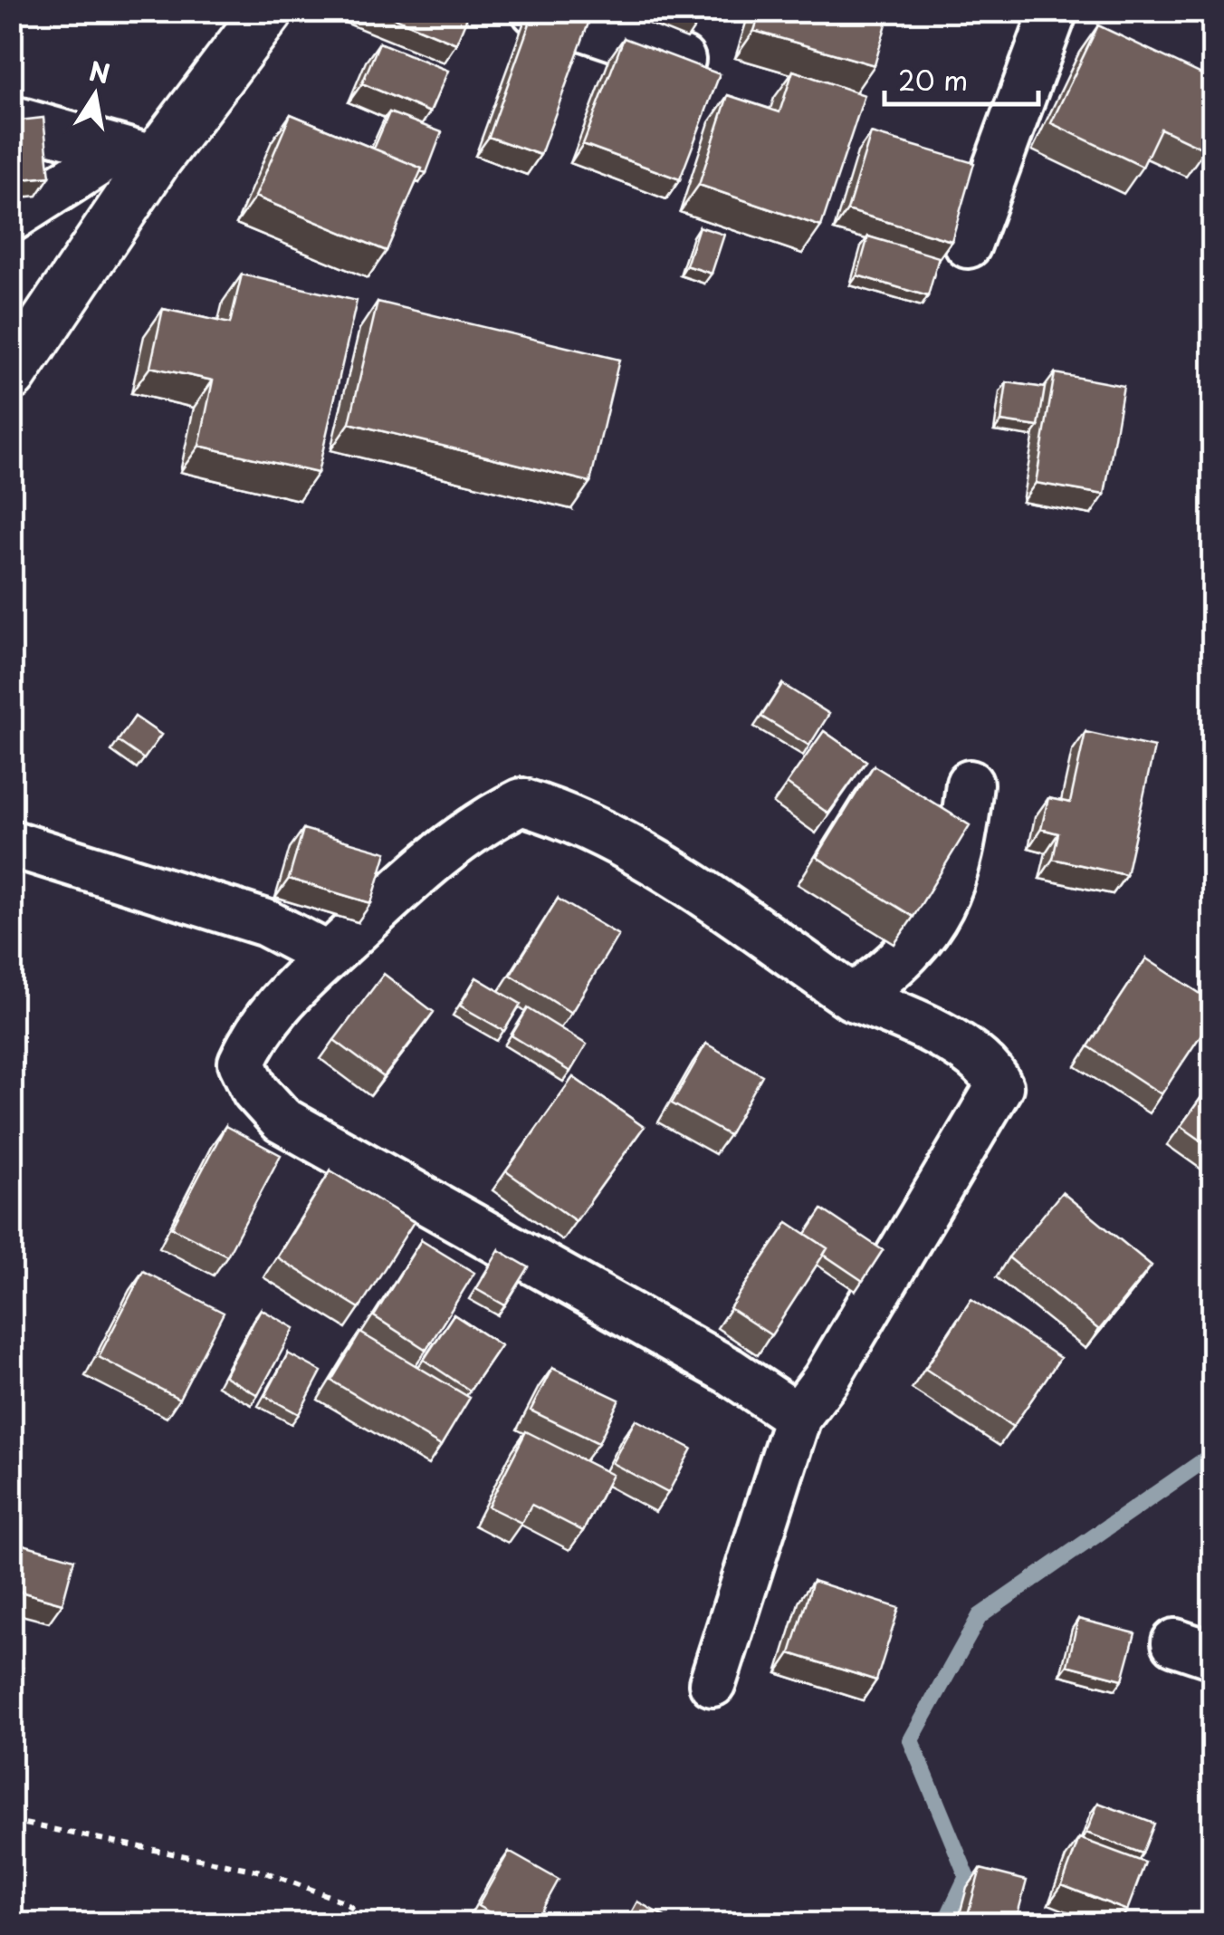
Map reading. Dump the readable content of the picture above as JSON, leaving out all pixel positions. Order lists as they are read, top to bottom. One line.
{"scale_bar":"20 m","north":"top"}
